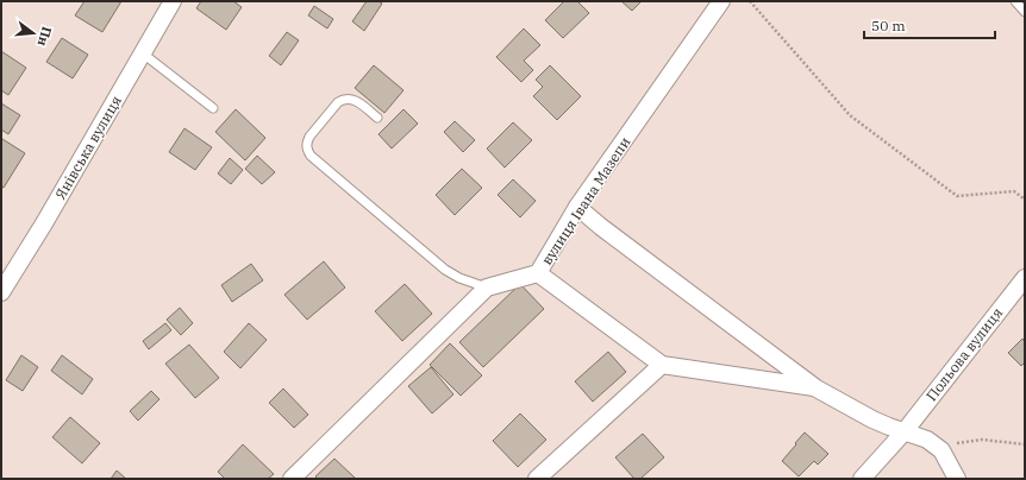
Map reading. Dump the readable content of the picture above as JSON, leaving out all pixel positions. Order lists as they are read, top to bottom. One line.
{"streets":{"street":["Янівська вулиця","вулиця Івана Мазепи","Польова вулиця"]},"scale_bar":"50 m","north":"right"}
